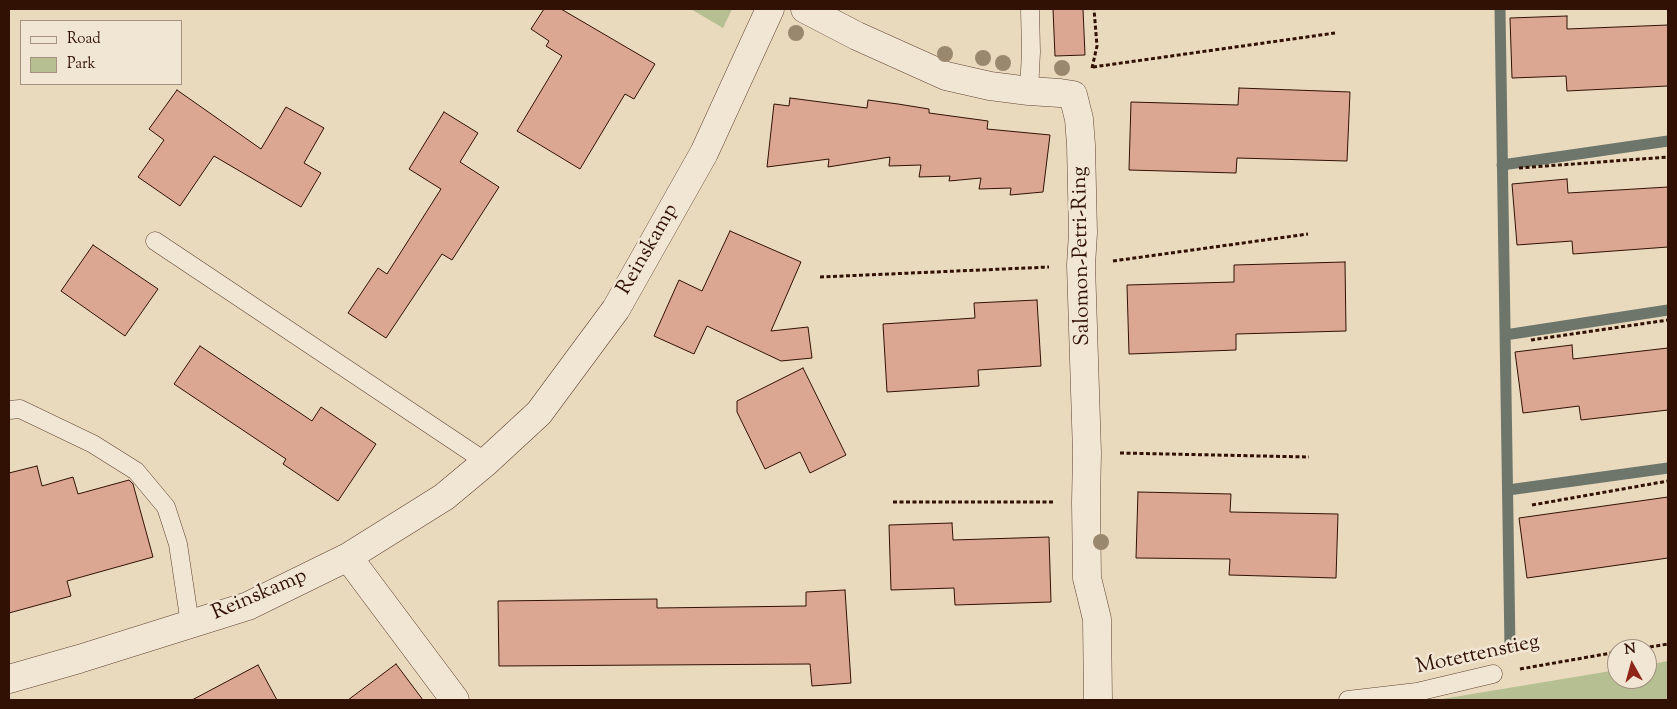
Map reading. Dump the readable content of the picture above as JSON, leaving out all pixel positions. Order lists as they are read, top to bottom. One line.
{"streets":{"street":["Reinskamp","Salomon-Petri-Ring"],"lane":["Motettenstieg"]},"legend":["Road","Park"],"north":"top"}
